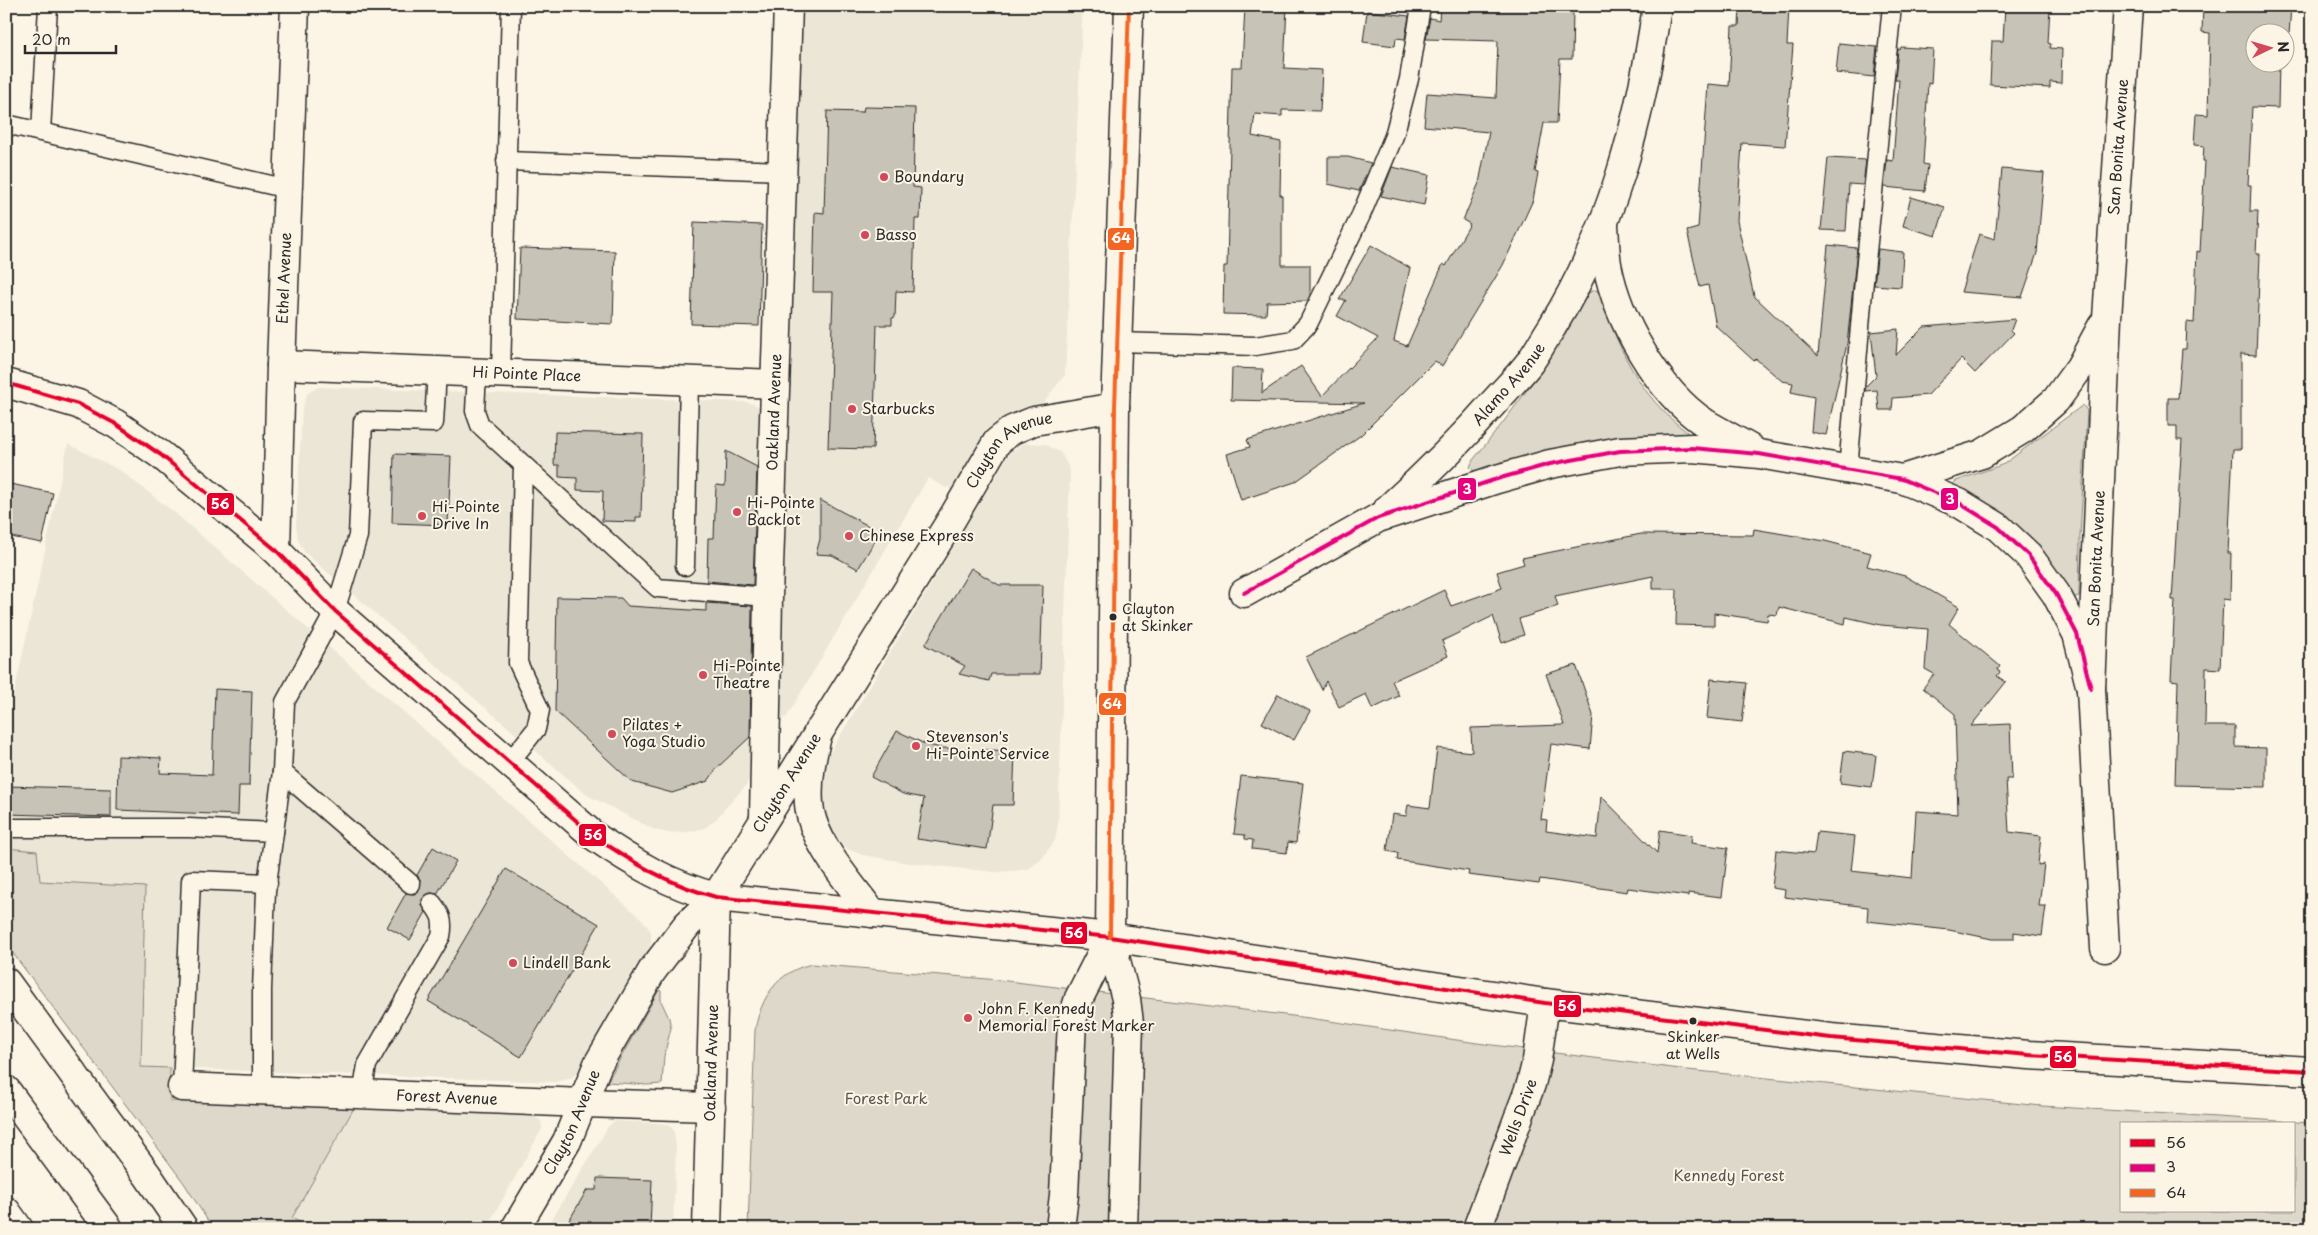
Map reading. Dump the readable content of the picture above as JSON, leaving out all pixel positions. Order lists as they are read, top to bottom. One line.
{"streets":{"main road":["San Bonita Avenue","Ethel Avenue","Hi Pointe Place","Alamo Avenue","Oakland Avenue","Clayton Avenue","Forest Avenue","Wells Drive"]},"crossings":[["Ethel Avenue","Hi Pointe Place"],["Hi Pointe Place","Oakland Avenue"],["Oakland Avenue","Clayton Avenue"],["Oakland Avenue","Forest Avenue"],["Clayton Avenue","Forest Avenue"]],"parks":["Forest Park","Kennedy Forest"],"places":["Boundary","Basso","Starbucks","Hi-Pointe Backlot","Hi-Pointe Drive In","Chinese Express","Clayton at Skinker","Hi-Pointe Theatre","Pilates + Yoga Studio","Stevenson's Hi-Pointe Service","Lindell Bank","John F. Kennedy Memorial Forest Marker","Skinker at Wells"],"lines":["transit line 64","transit line 56","transit line 3"],"legend":["56","3","64"],"scale_bar":"20 m","north":"right"}
